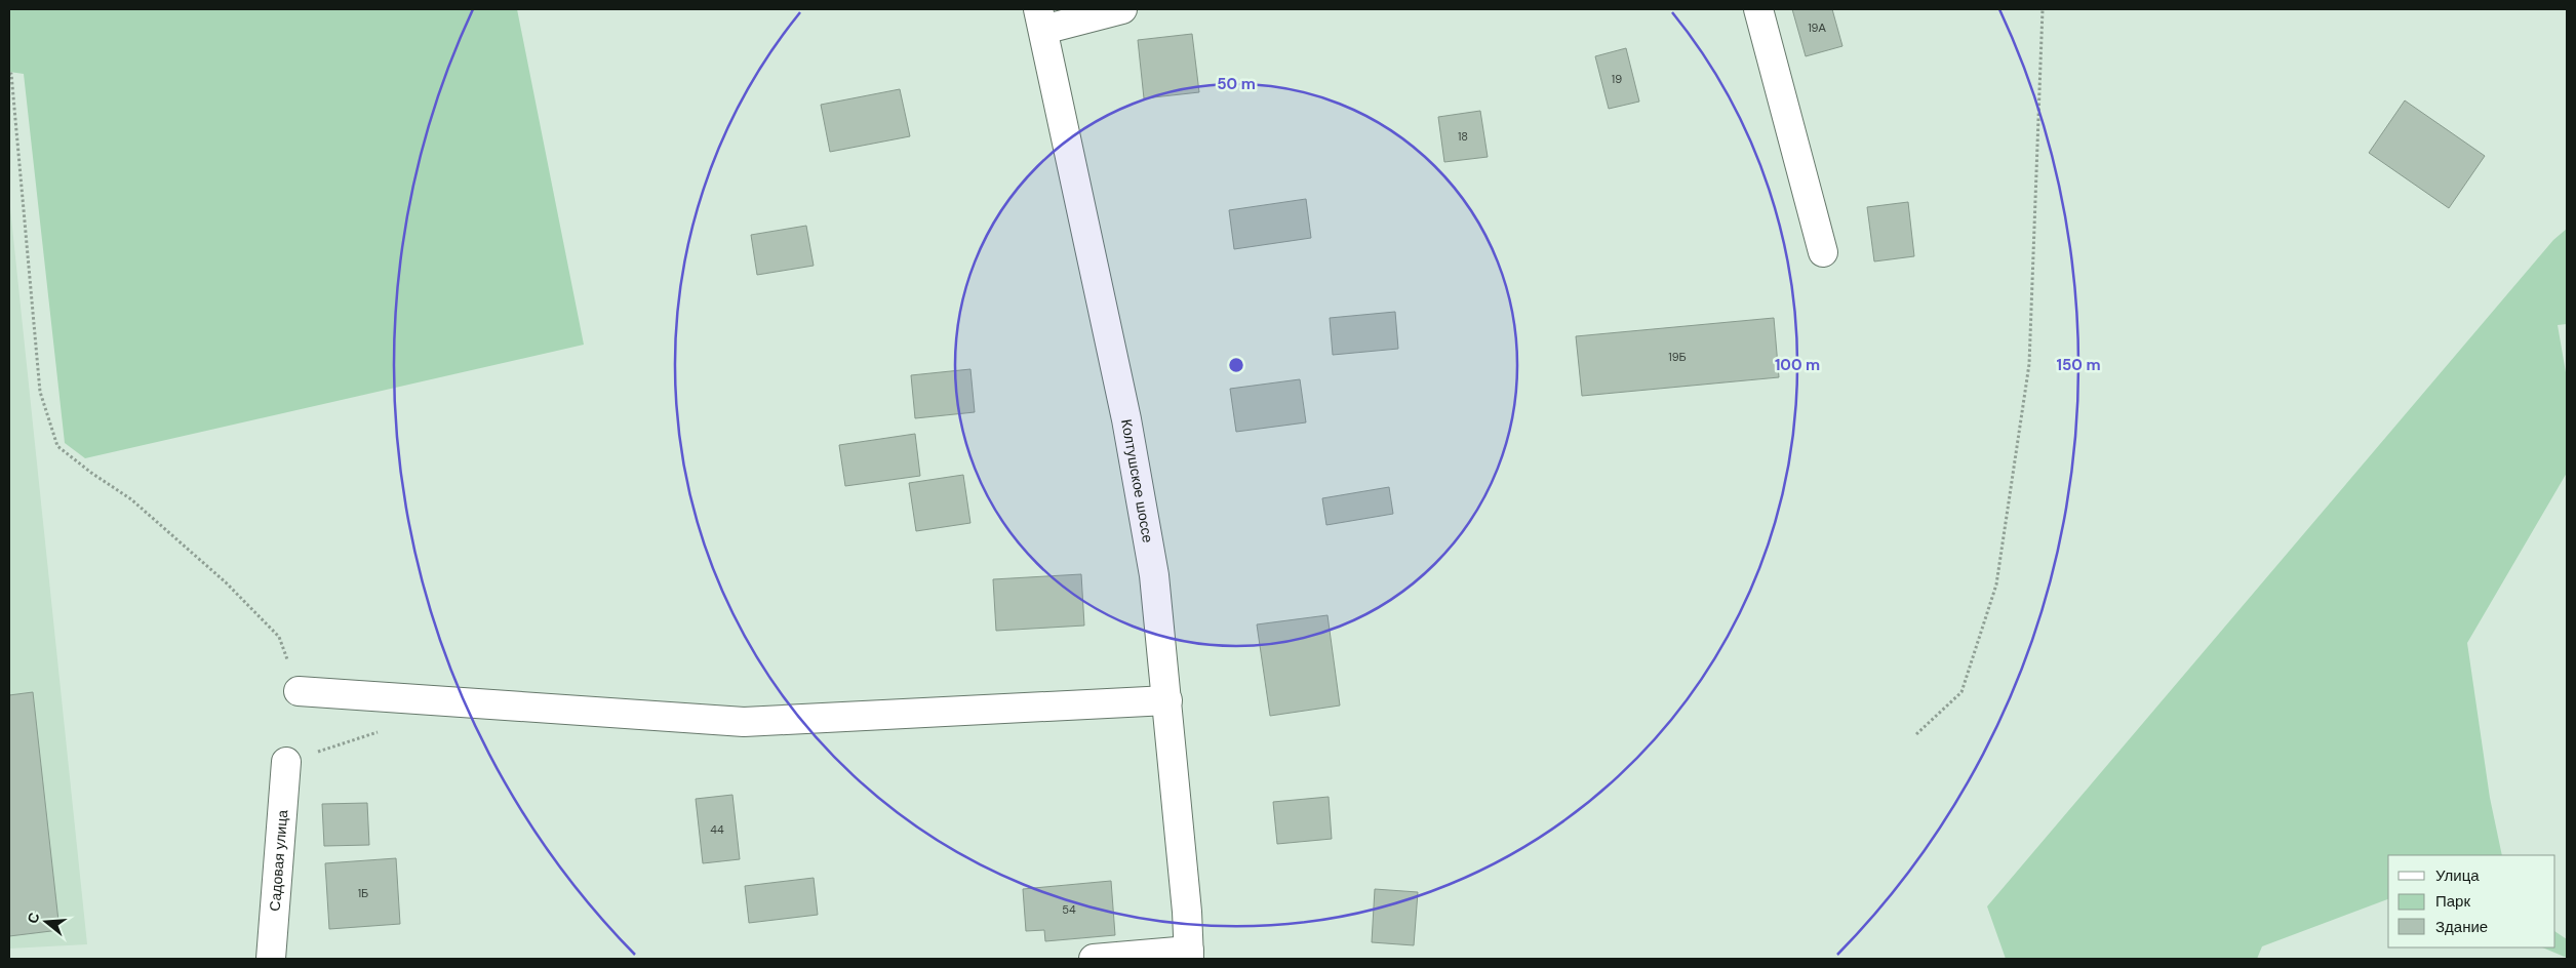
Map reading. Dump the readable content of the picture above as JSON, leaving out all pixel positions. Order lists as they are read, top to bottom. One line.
{"streets":{"main road":["Колтушское шоссе","Садовая улица"]},"house_numbers":["19А","19","18","19Б","44","1Б","54"],"legend":["Улица","Парк","Здание"],"north":"left","rings":["50 m","100 m","150 m"]}
